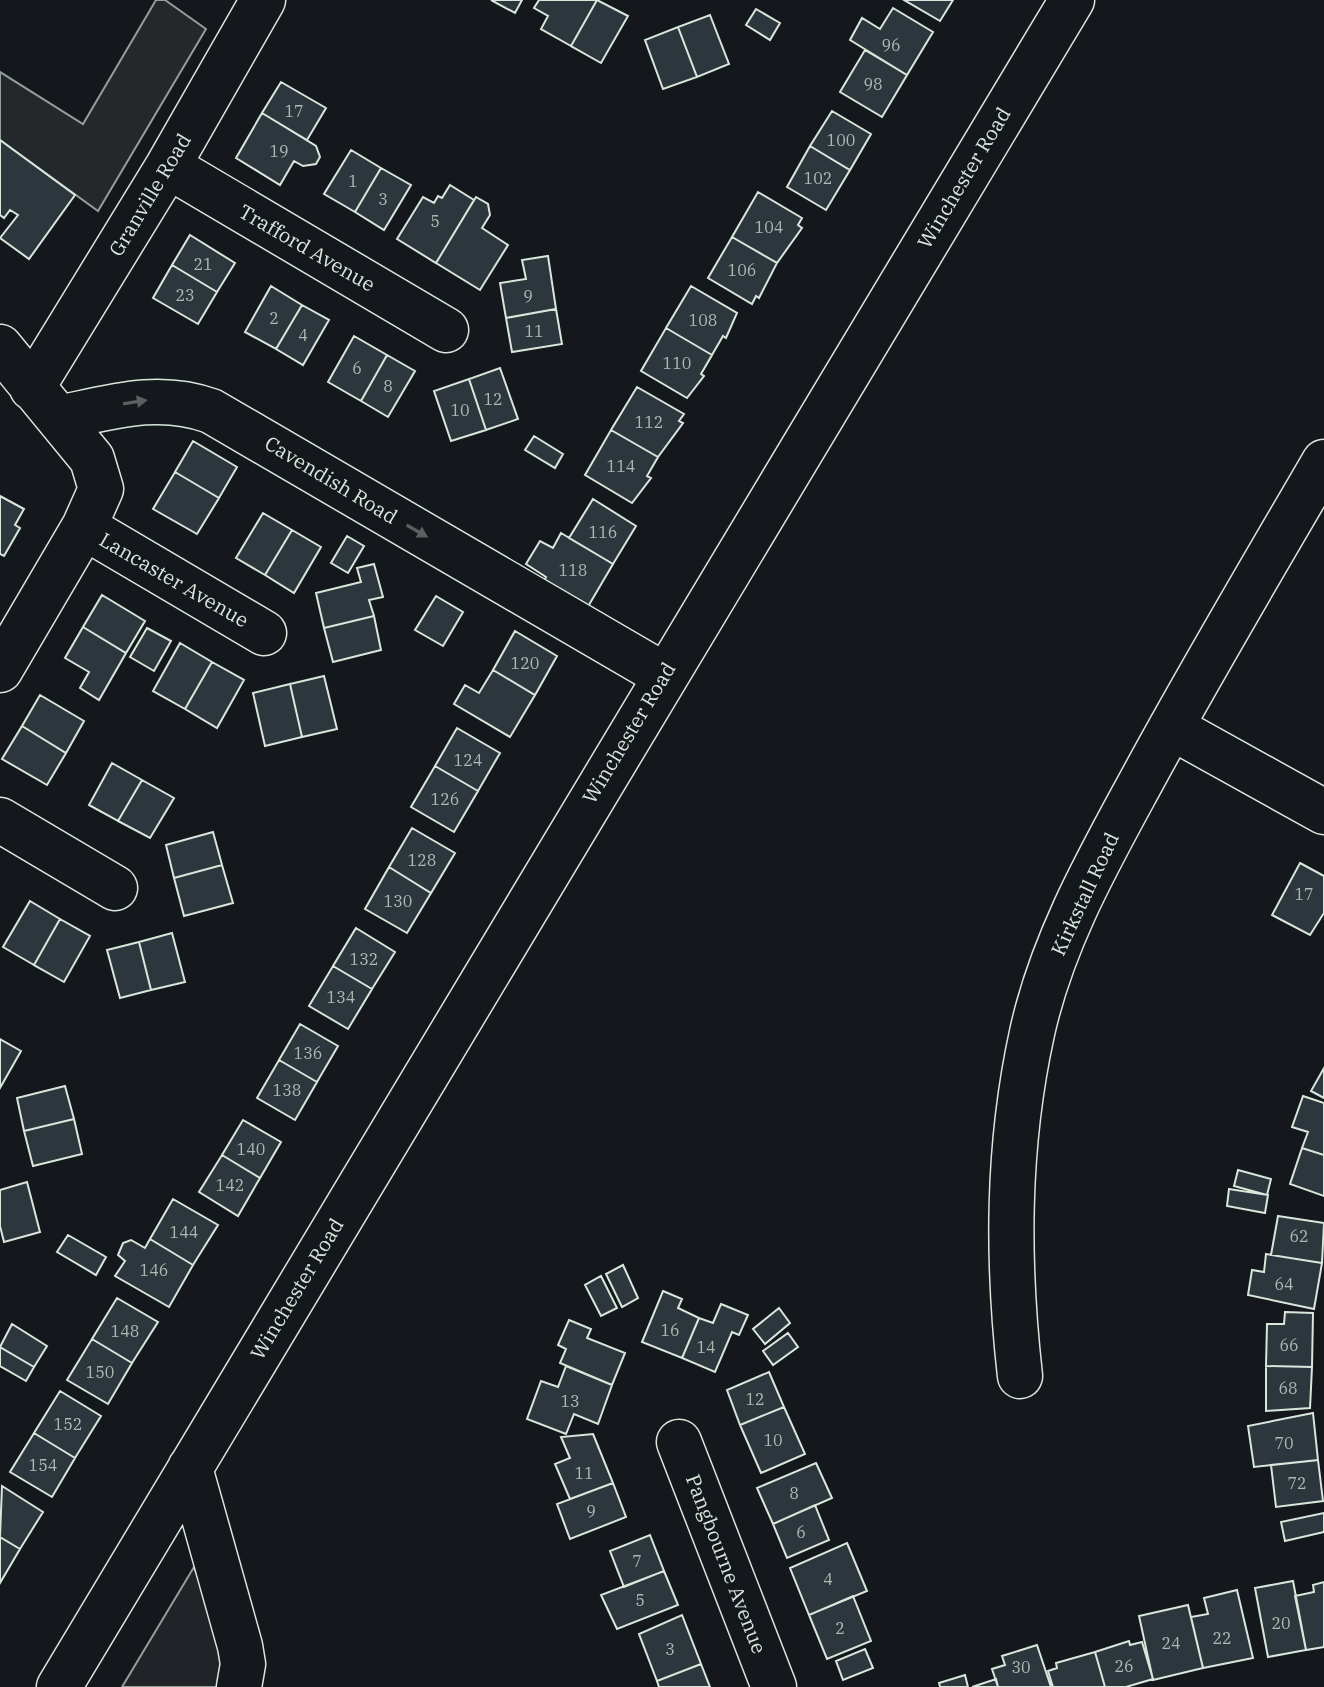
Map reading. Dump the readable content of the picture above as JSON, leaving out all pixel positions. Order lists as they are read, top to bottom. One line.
{"streets":{"street":["Winchester Road","Granville Road","Trafford Avenue","Cavendish Road","Lancaster Avenue","Kirkstall Road","Pangbourne Avenue"]},"crossings":[["Winchester Road","Cavendish Road"],["Granville Road","Trafford Avenue"],["Granville Road","Cavendish Road"]],"one_way":["Cavendish Road"],"house_numbers":["96","98","17","100","19","102","1","3","5","104","21","106","23","9","2","108","11","4","110","6","8","12","10","112","114","116","118","120","124","126","128","17","130","132","134","136","138","140","142","144","62","146","64","16","148","66","14","150","68","12","13","152","10","70","154","11","72","8","9","6","7","4","5","20","2","22","24","3","26","30"]}
